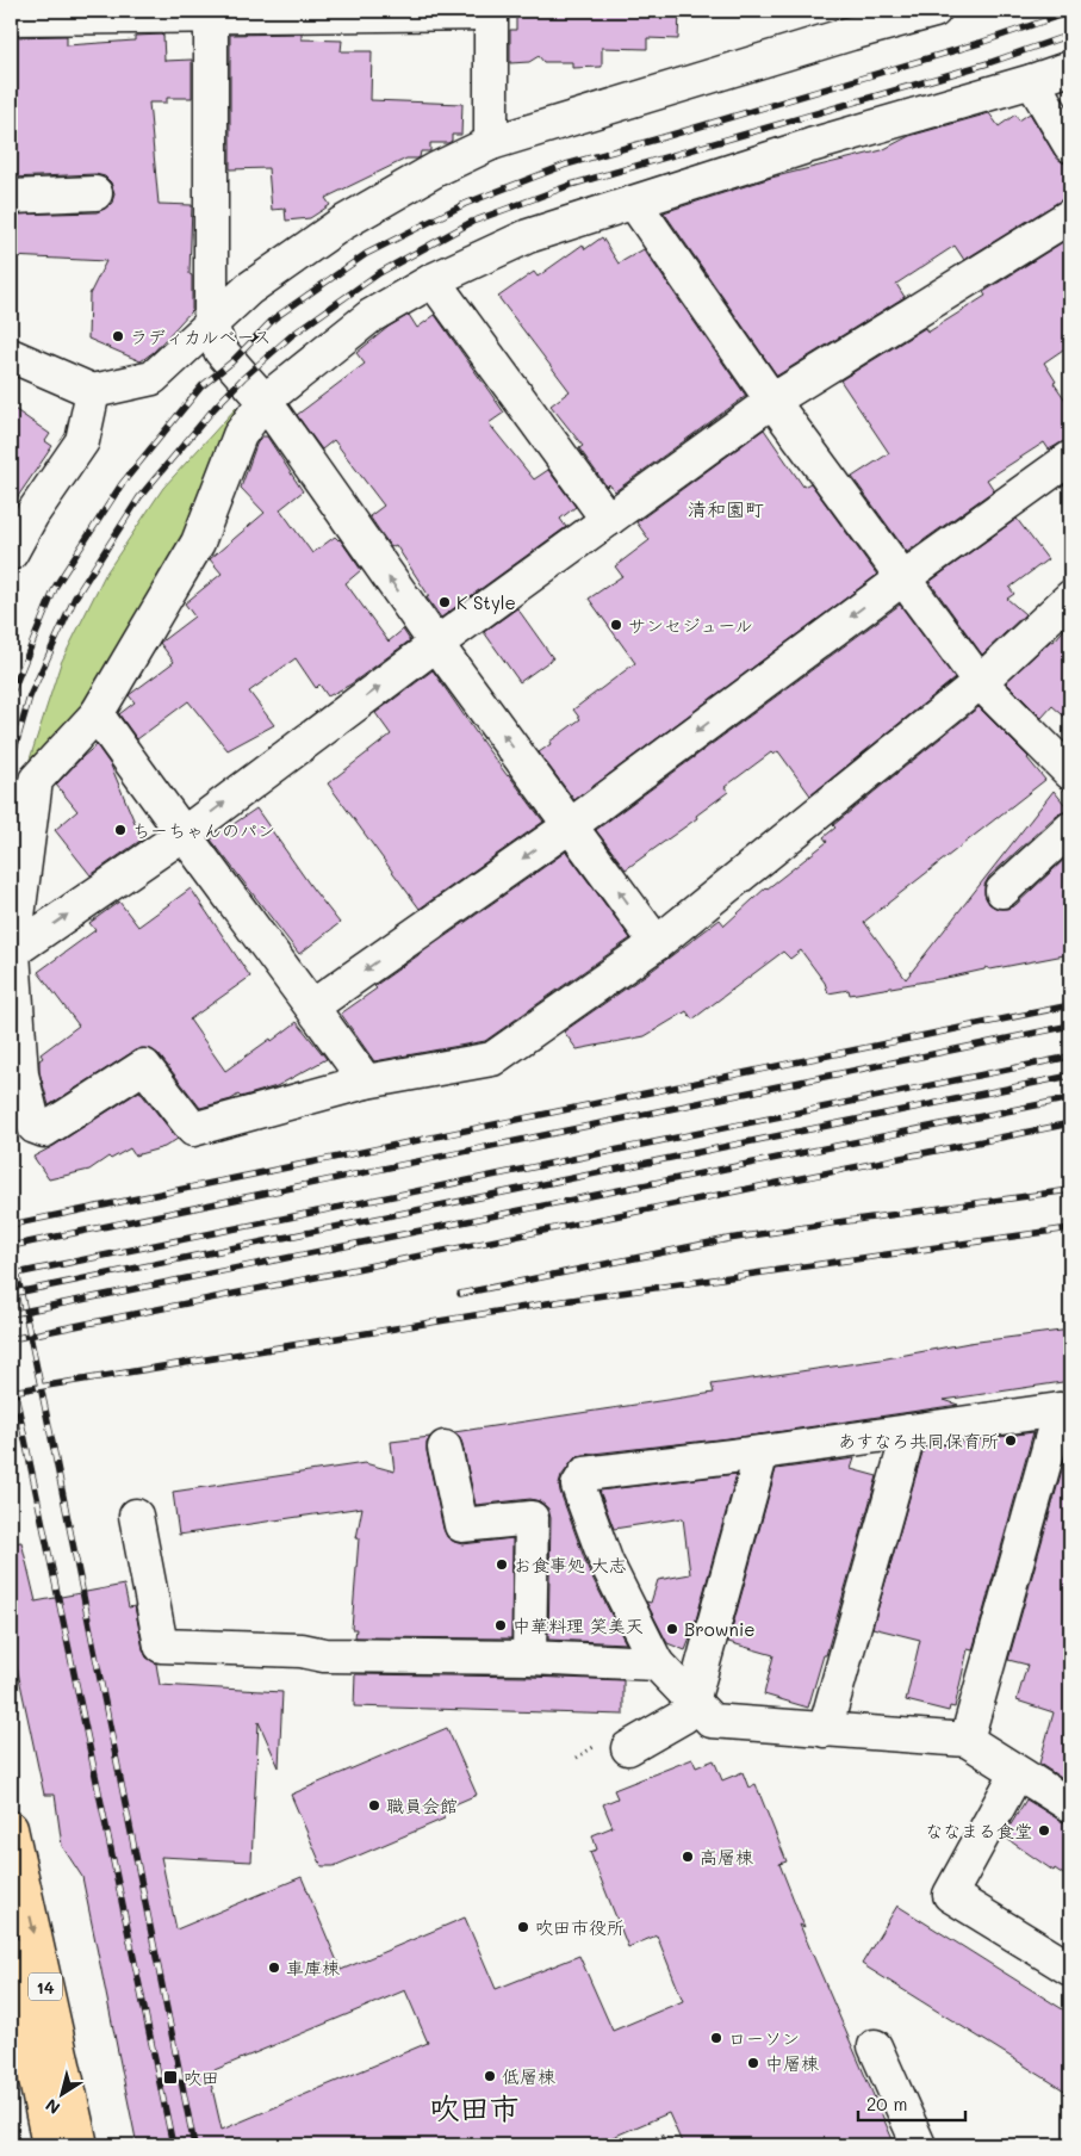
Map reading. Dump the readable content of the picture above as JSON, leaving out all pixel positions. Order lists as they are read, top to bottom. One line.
{"streets":{"main road":["14"]},"districts":["清和園町","吹田市"],"places":{"other":["ラディカルベース","K Style","サンセジュール","ちーちゃんのパン","あすなろ共同保育所","お食事処 大志","中華料理 笑美天","Brownie","職員会館","ななまる食堂","高層棟","吹田市役所","車庫棟","ローソン","中層棟","低層棟"],"transit":["吹田"]},"scale_bar":"20 m","north":"bottom left"}
